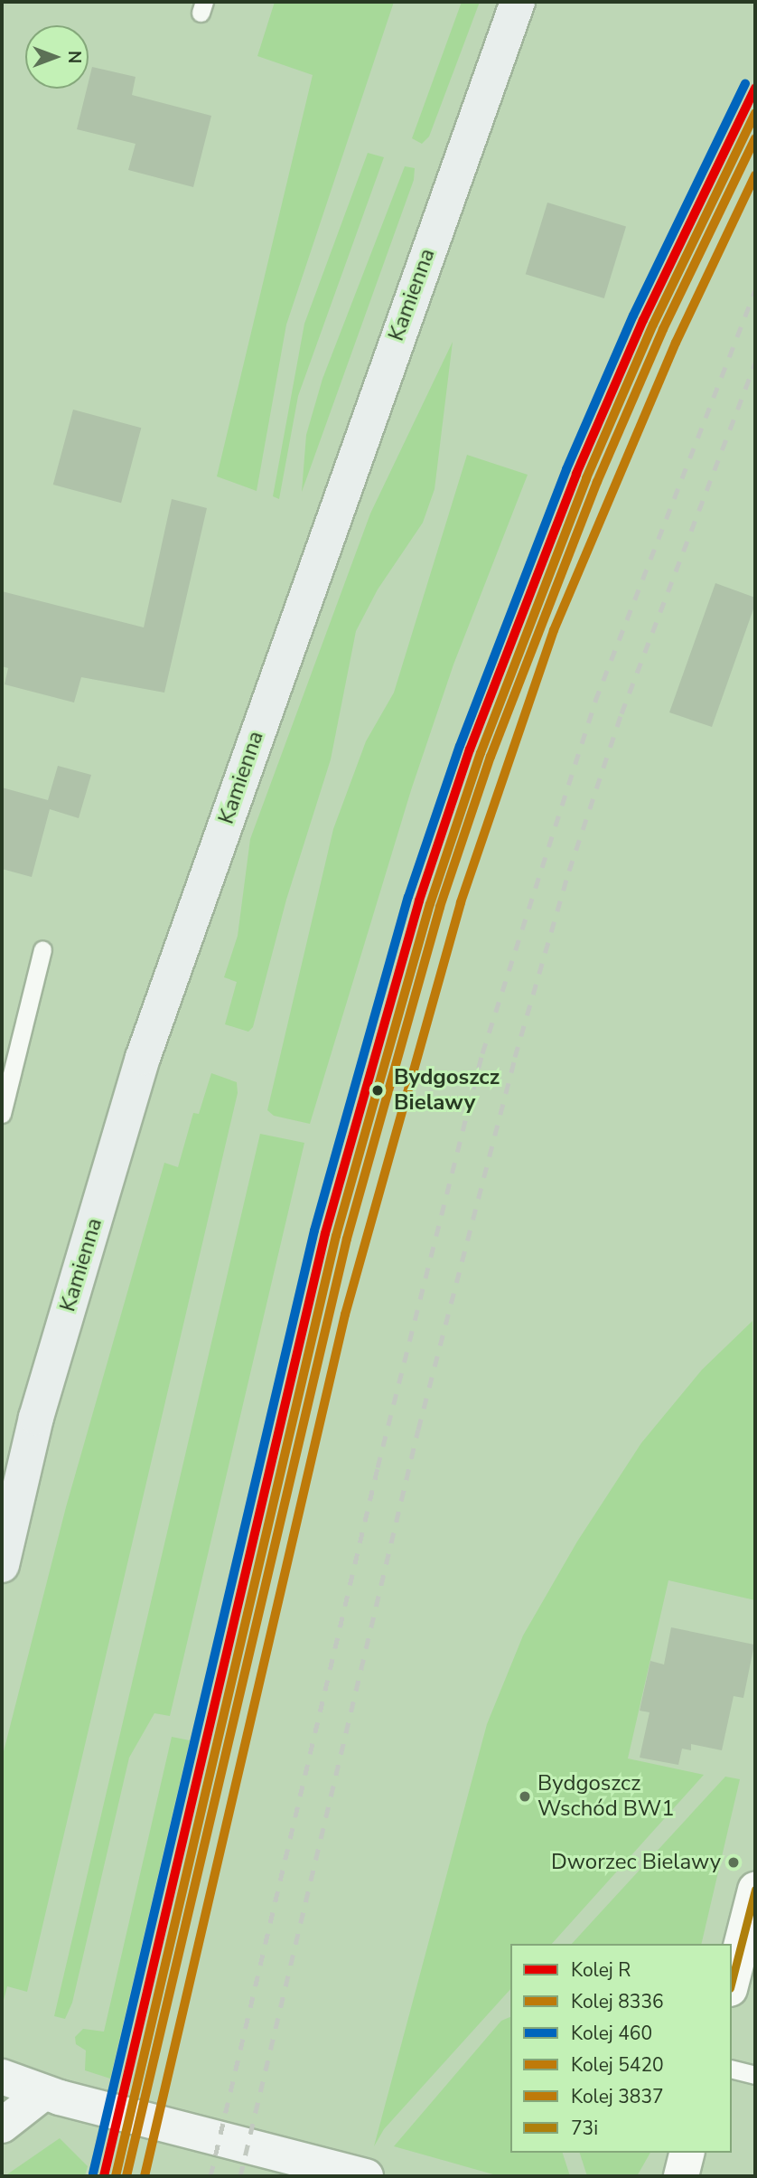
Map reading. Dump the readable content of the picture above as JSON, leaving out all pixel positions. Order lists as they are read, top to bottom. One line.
{"streets":{"main road":["Kamienna"]},"places":["Bydgoszcz Bielawy","Bydgoszcz Wschód BW1","Dworzec Bielawy"],"lines":["rail line 460","rail line R","rail line 8336","rail line 5420","rail line 3837","transit line 73i"],"legend":["Kolej R","Kolej 8336","Kolej 460","Kolej 5420","Kolej 3837","73i"],"north":"right"}
